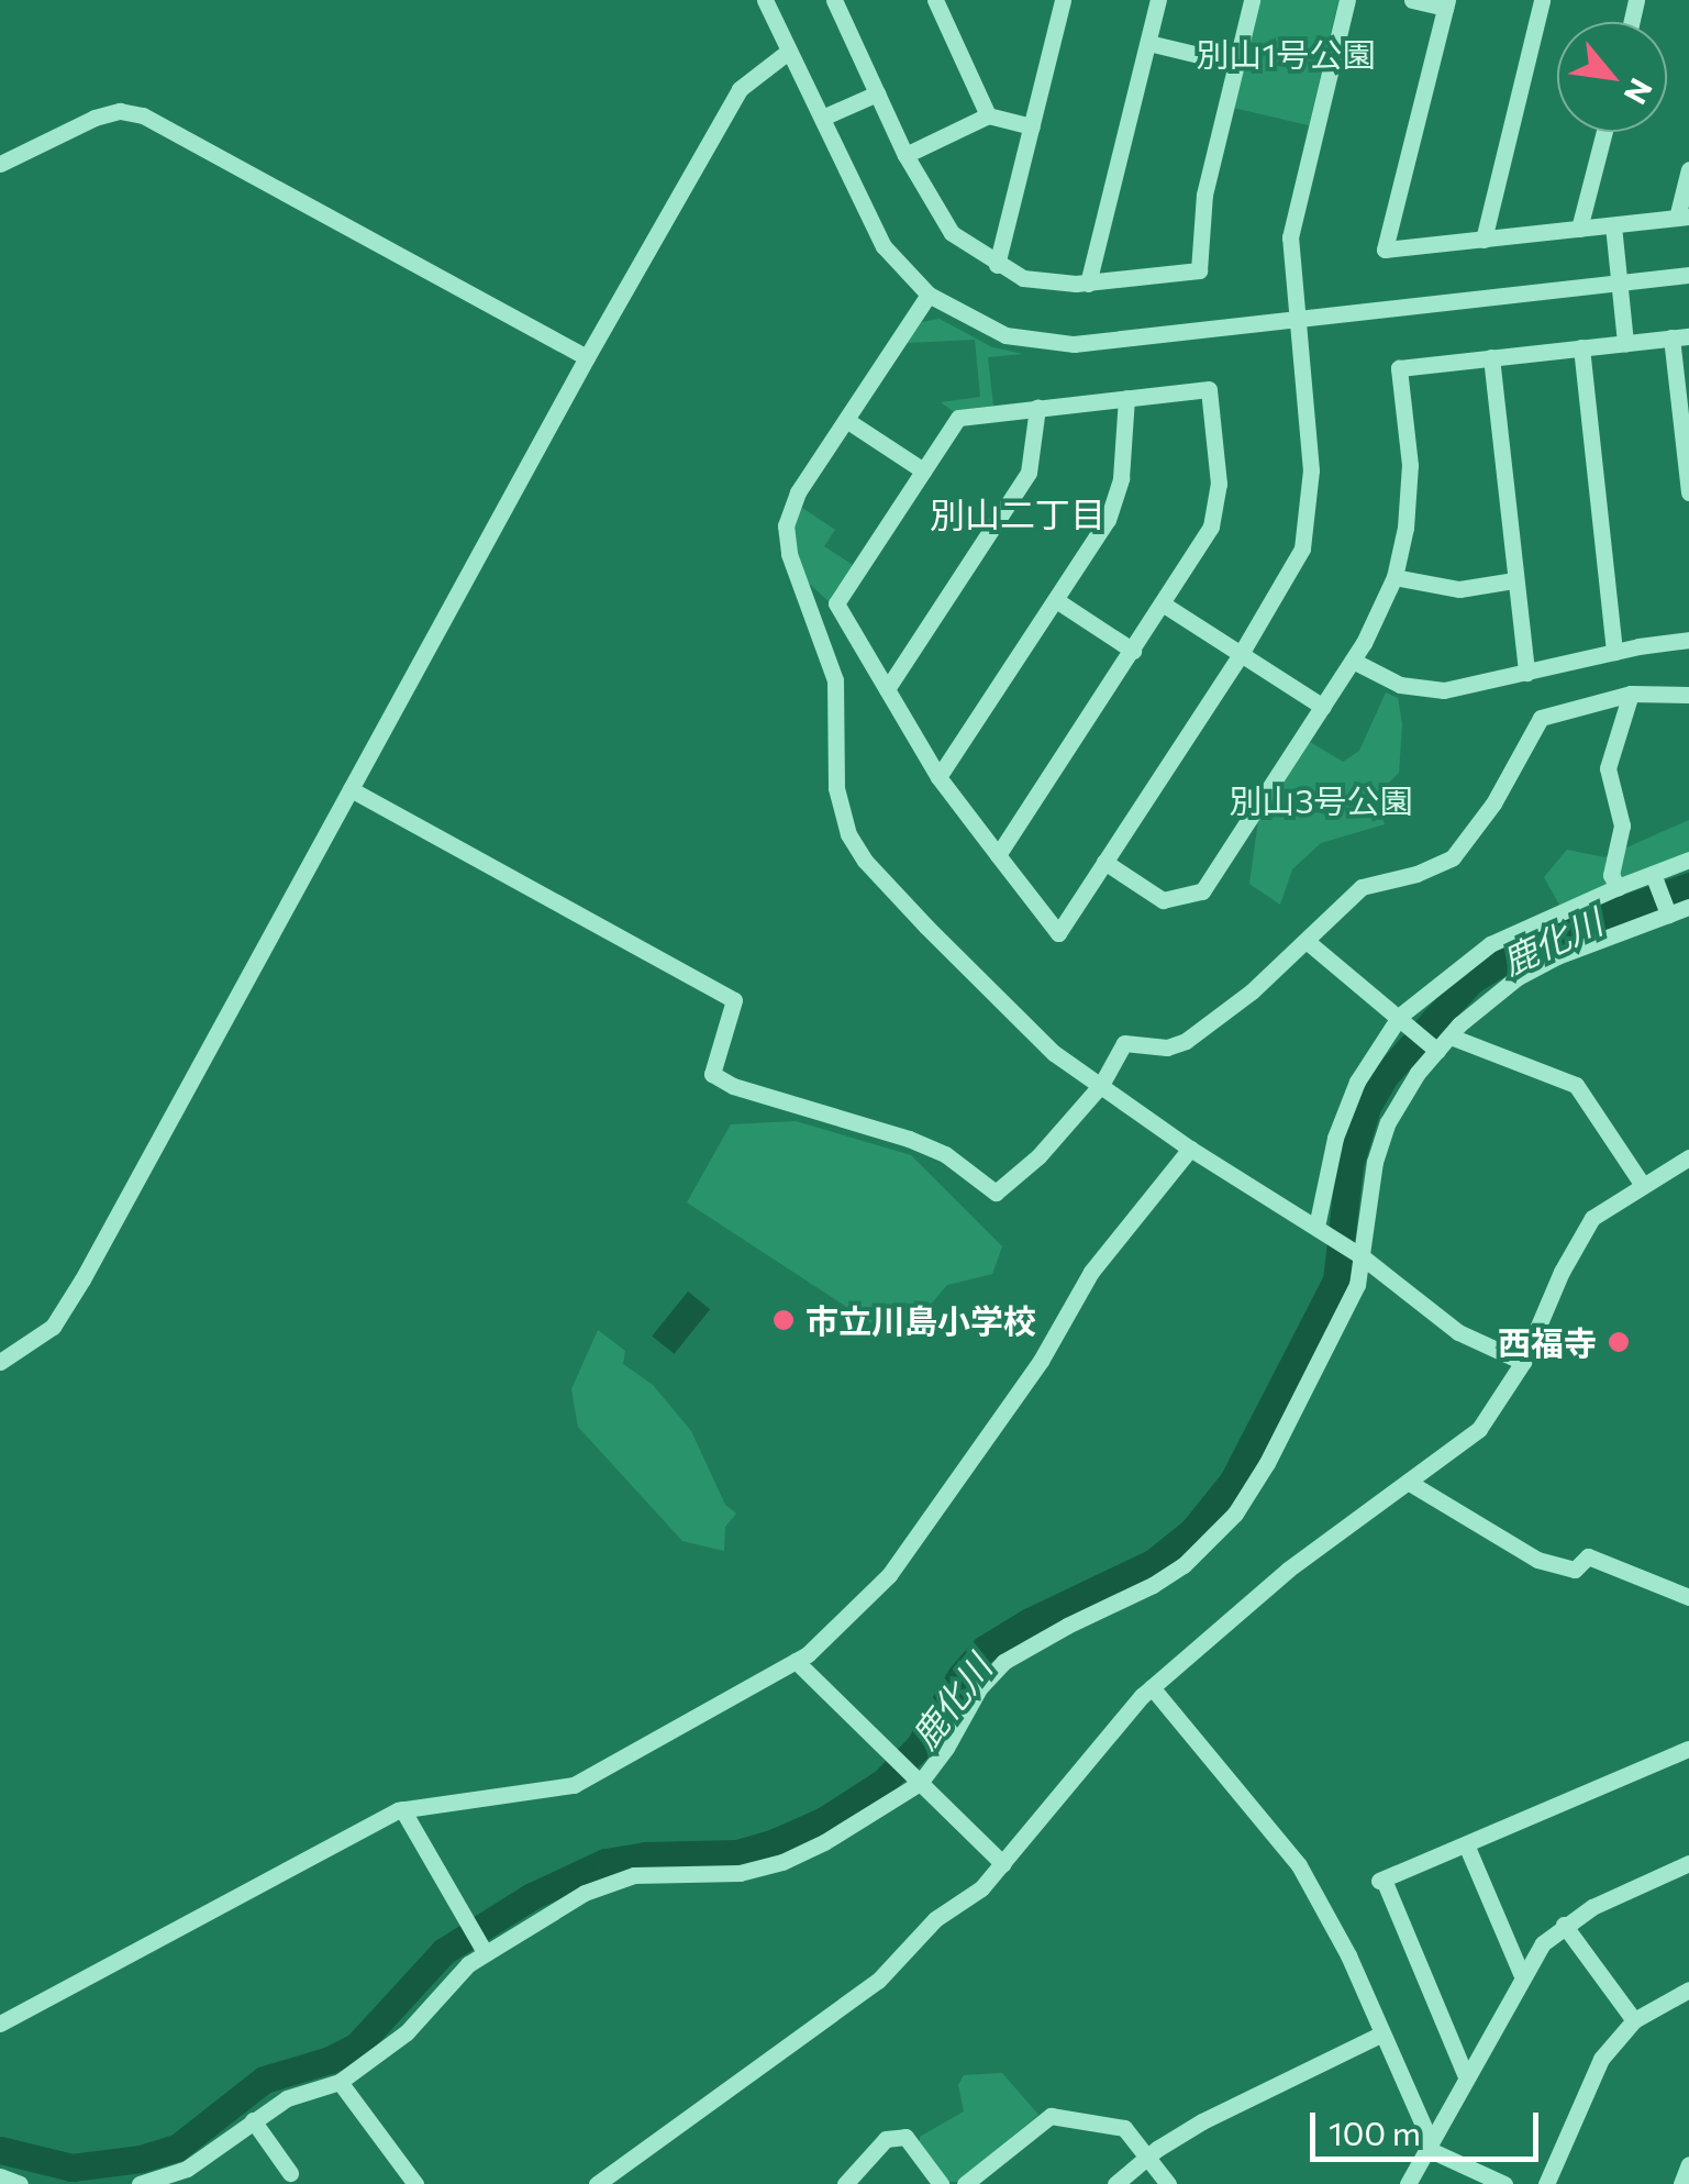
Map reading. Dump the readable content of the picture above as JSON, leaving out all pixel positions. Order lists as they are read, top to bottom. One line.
{"districts":["別山二丁目"],"water":["鹿化川"],"parks":["別山1号公園","別山3号公園"],"places":["市立川島小学校","西福寺"],"scale_bar":"100 m","north":"bottom right"}
